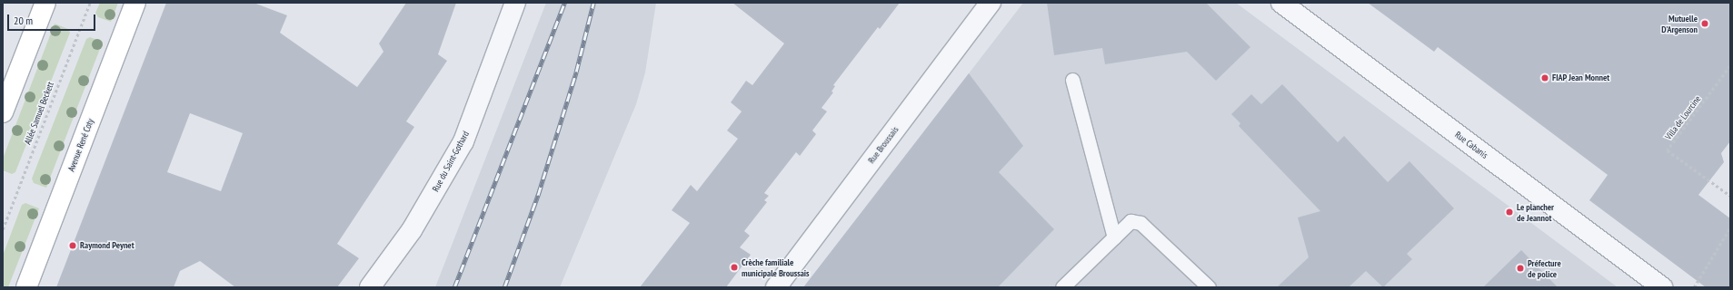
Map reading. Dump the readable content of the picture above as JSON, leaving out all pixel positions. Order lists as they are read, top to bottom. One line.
{"streets":{"street":["Avenue René Coty","Rue Broussais","Rue Cabanis","Rue du Saint-Gothard"],"path":["Allée Samuel Beckett","Villa de Lourcine"]},"places":["Mutuelle D'Argenson","FIAP Jean Monnet","Le plancher de Jeannot","Raymond Peynet","Crèche familiale municipale Broussais","Préfecture de police"],"scale_bar":"20 m"}
